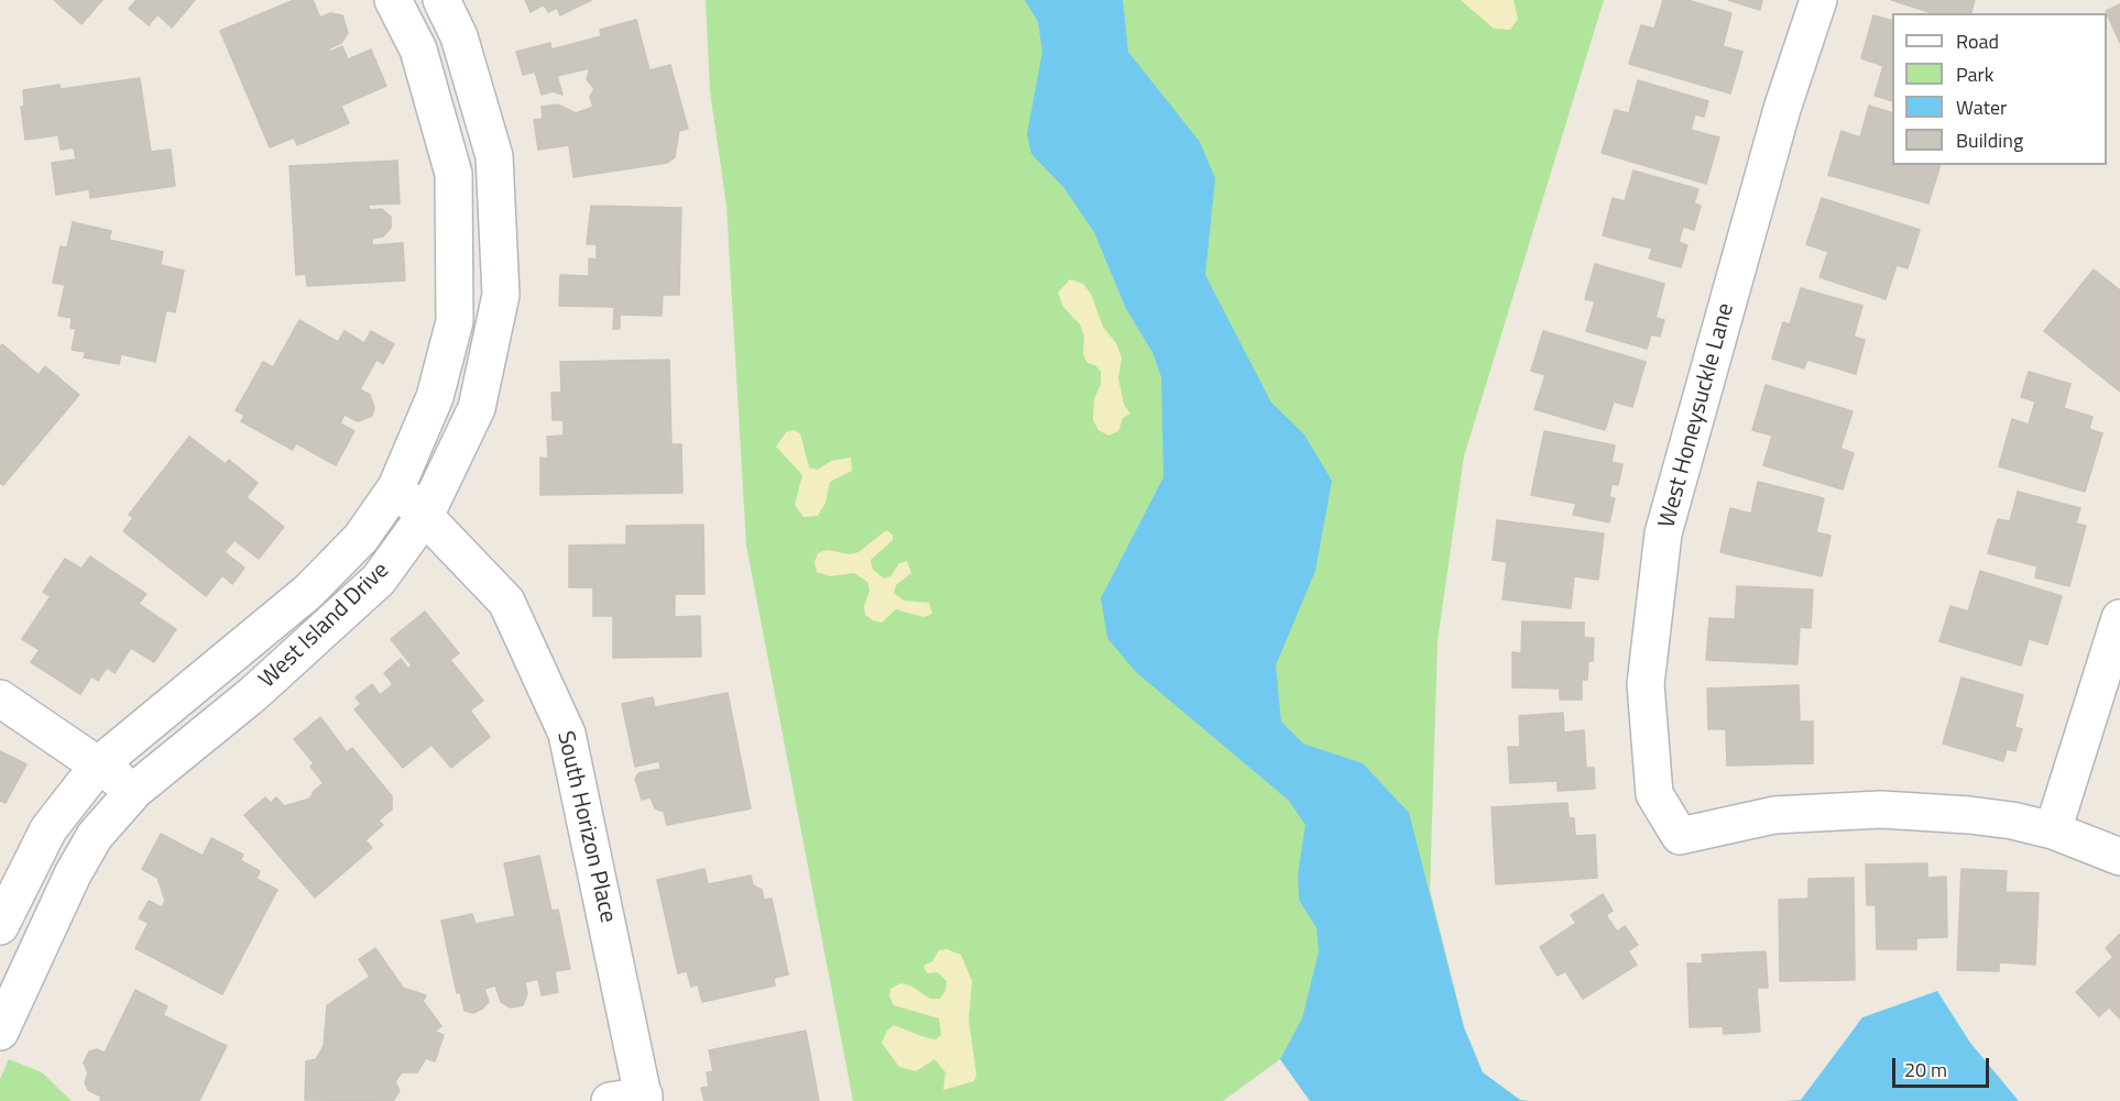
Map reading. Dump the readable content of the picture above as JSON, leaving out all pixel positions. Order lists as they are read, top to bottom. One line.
{"streets":{"street":["West Honeysuckle Lane","West Island Drive","South Horizon Place"]},"crossings":[["West Island Drive","South Horizon Place"]],"legend":["Road","Park","Water","Building"],"scale_bar":"20 m"}
